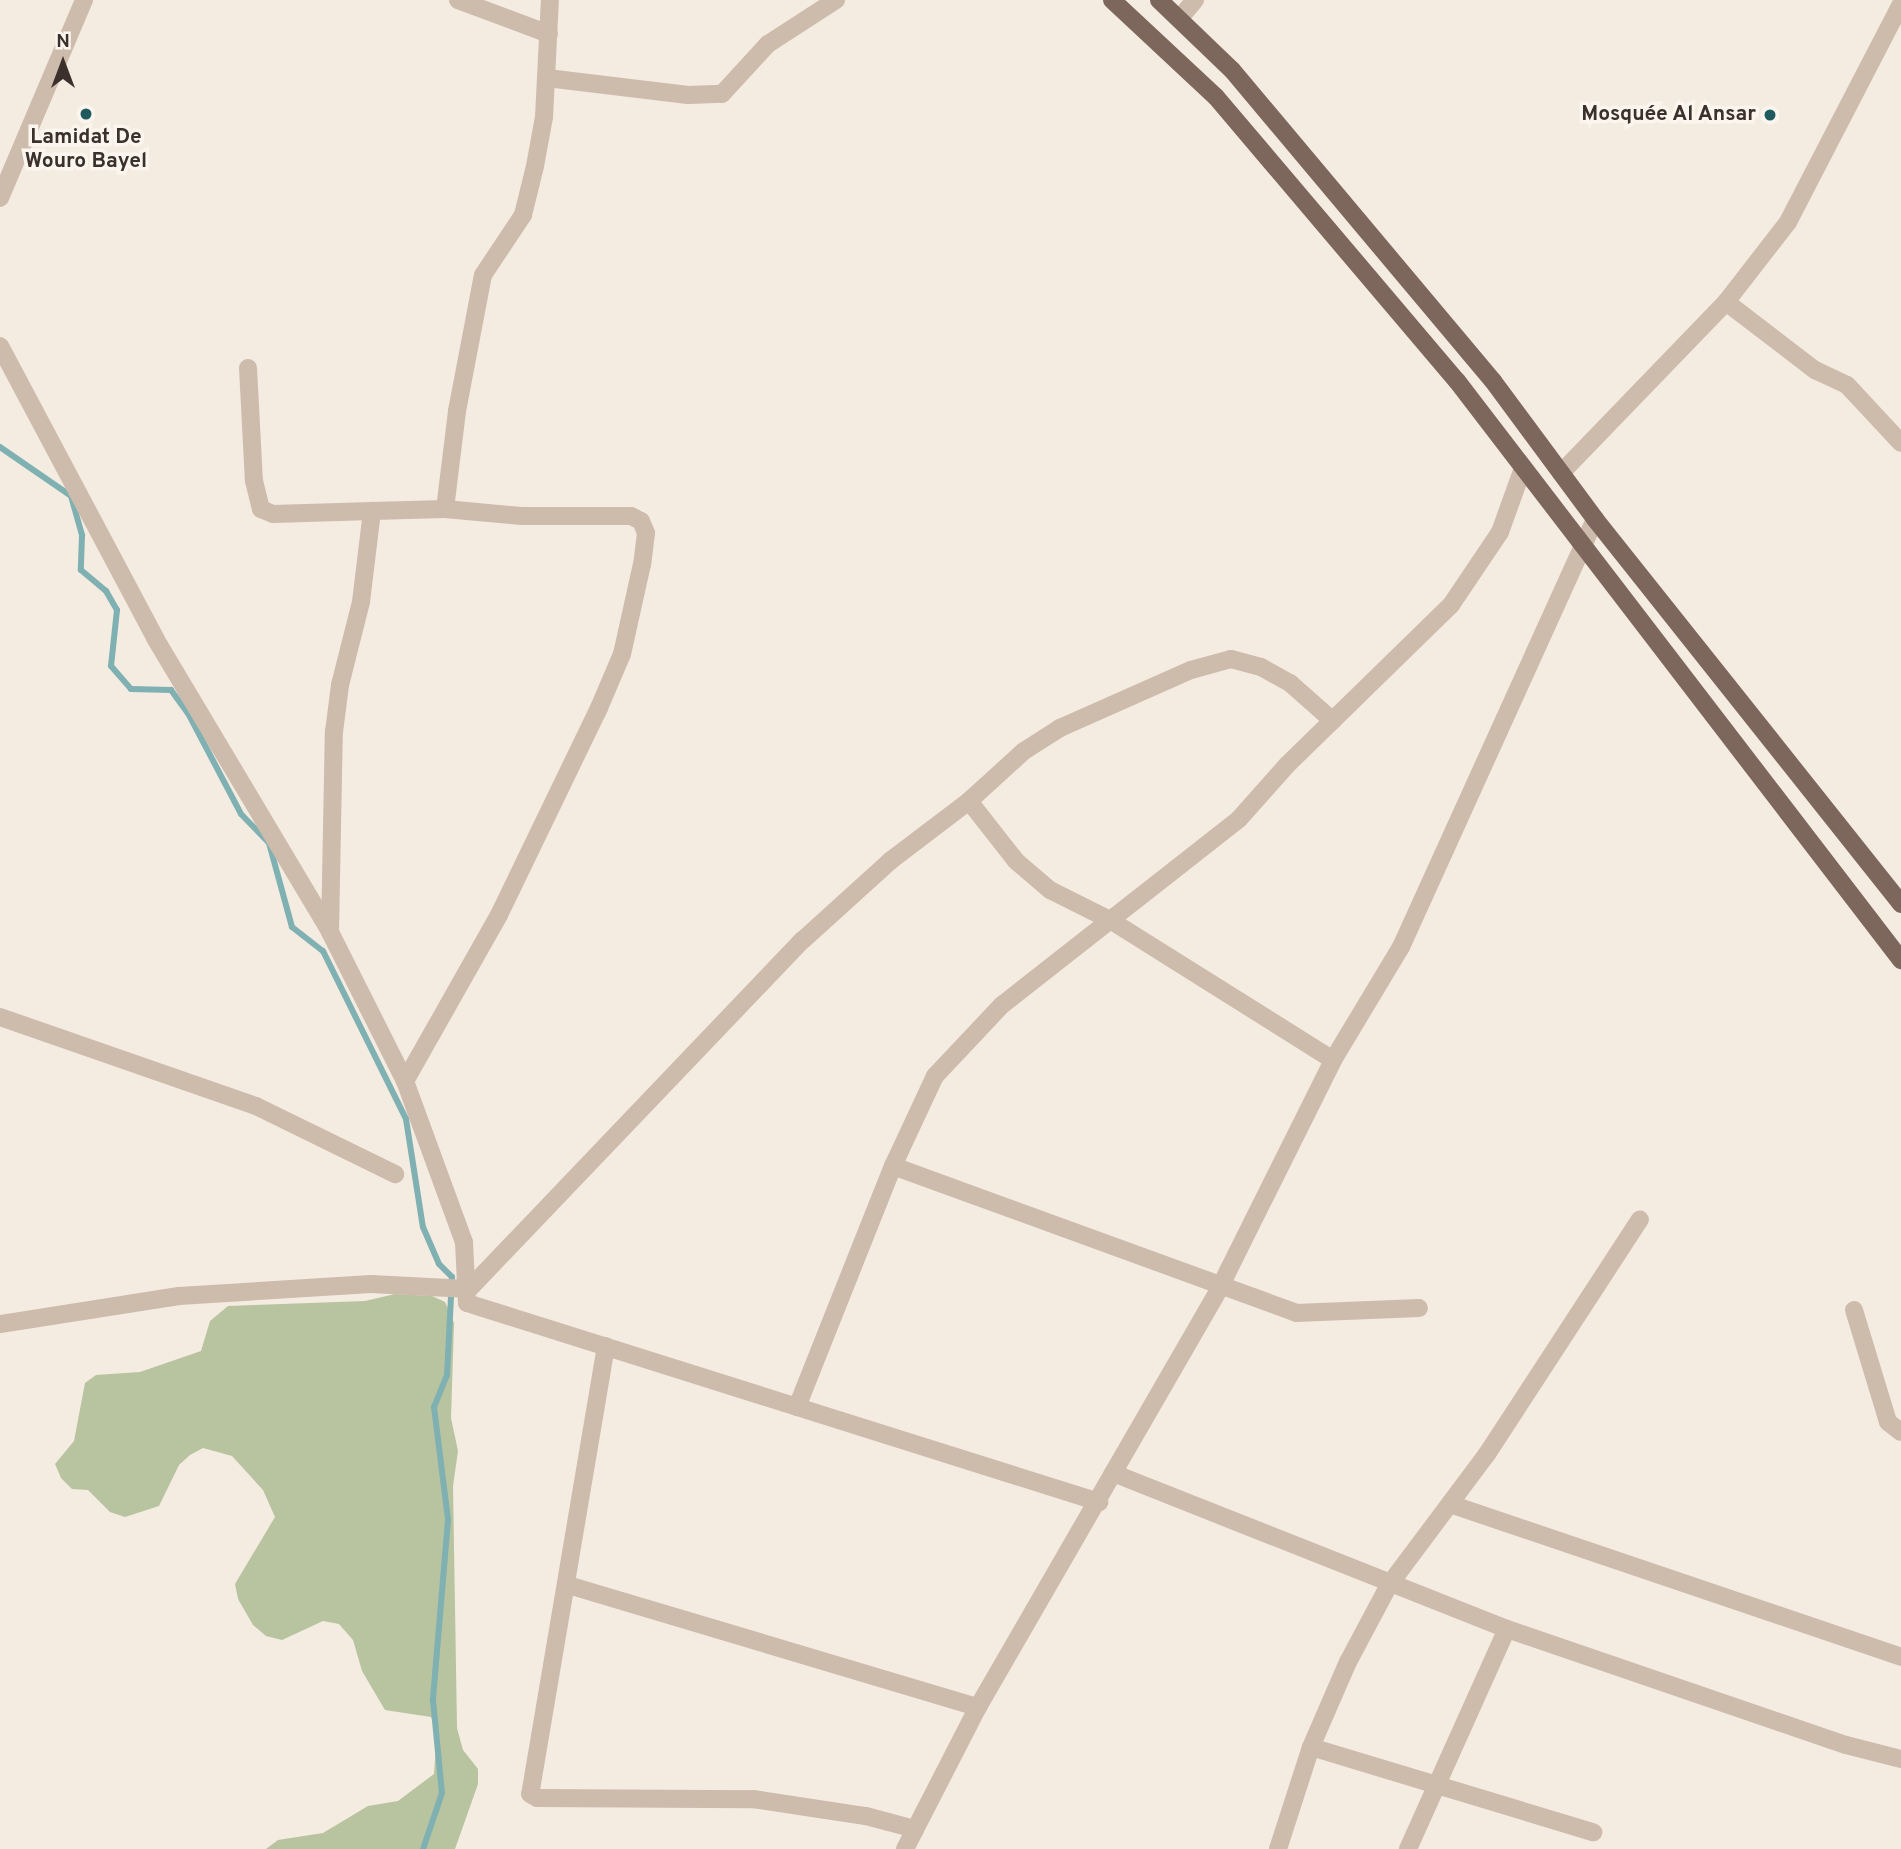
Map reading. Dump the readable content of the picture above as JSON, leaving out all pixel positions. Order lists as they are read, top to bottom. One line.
{"places":["Lamidat De Wouro Bayel","Mosquée Al Ansar"],"north":"top"}
